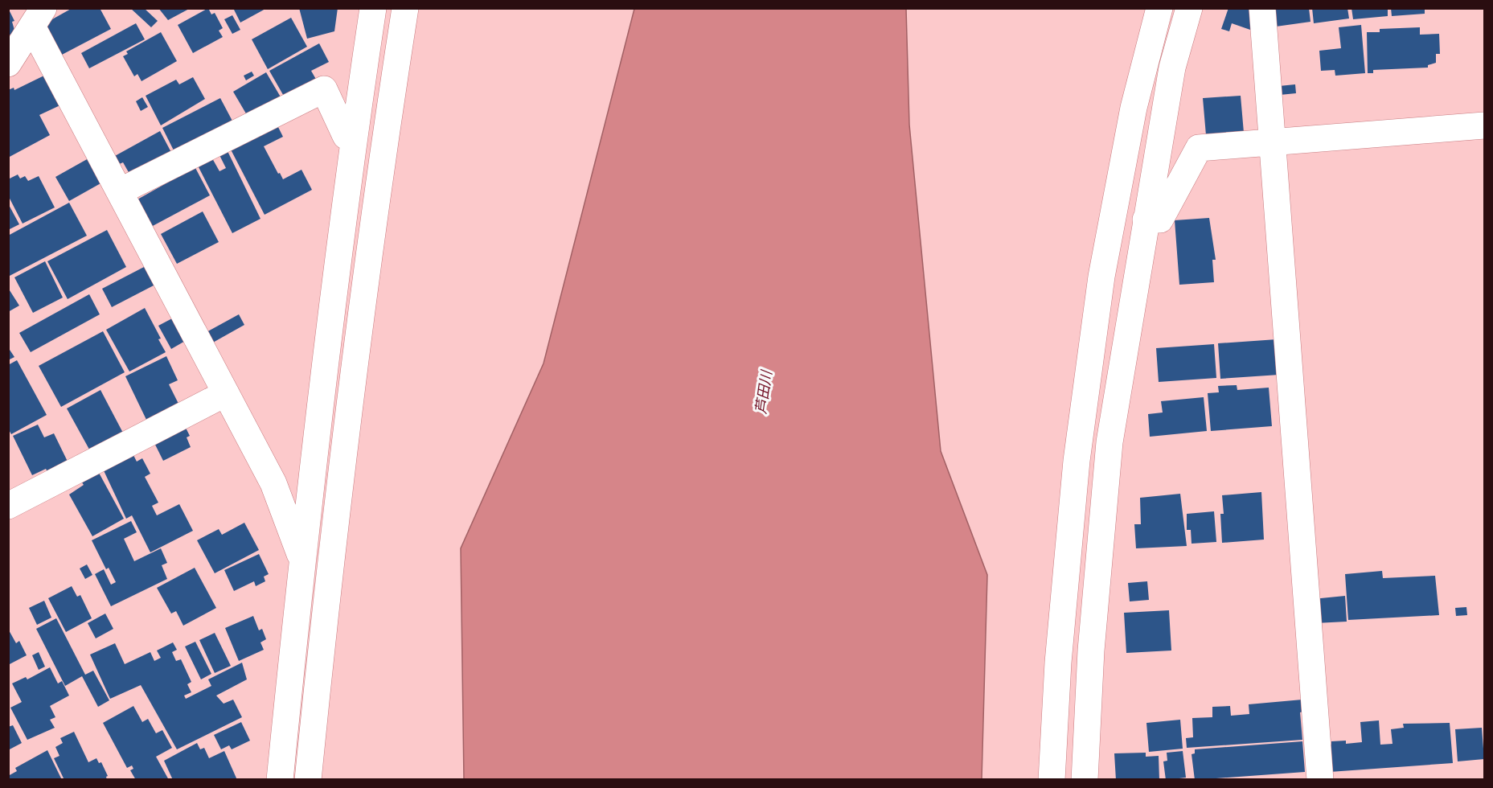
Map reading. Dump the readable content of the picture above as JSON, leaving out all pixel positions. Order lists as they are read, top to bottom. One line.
{"water":["芦田川"]}
